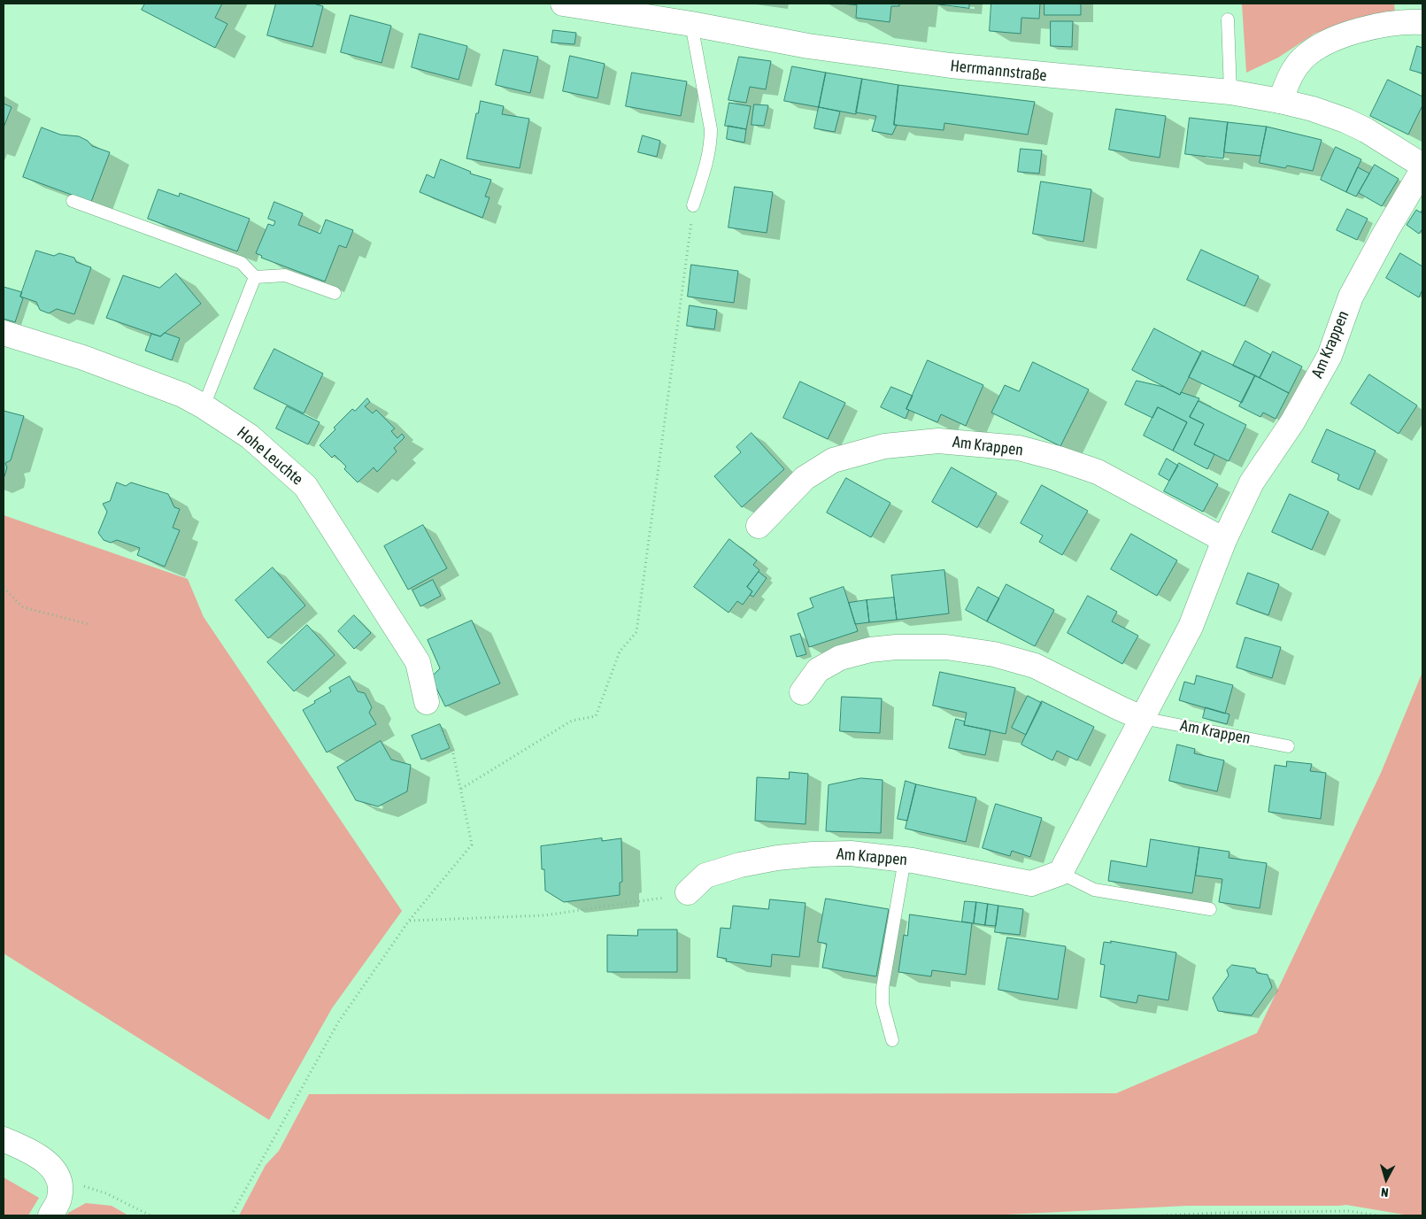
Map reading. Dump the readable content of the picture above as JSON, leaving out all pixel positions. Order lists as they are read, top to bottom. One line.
{"streets":{"street":["Herrmannstraße","Am Krappen","Hohe Leuchte"]},"north":"bottom"}
